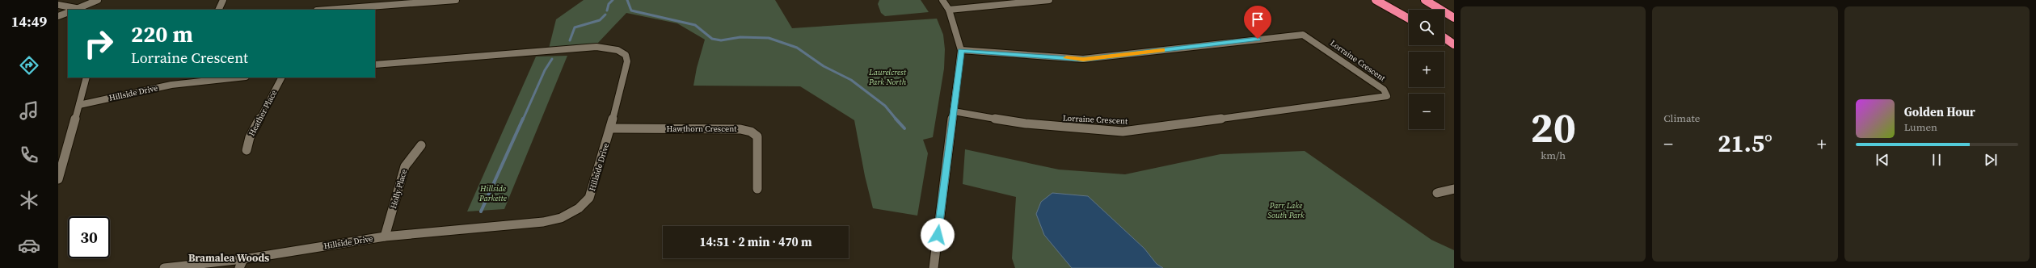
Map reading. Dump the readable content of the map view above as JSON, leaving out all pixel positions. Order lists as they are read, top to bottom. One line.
{"streets":{"street":["Lorraine Crescent","Hillside Drive","Heather Place","Hawthorn Crescent","Holly Place"]},"crossings":[["Hillside Drive","Hawthorn Crescent"],["Hillside Drive","Holly Place"]],"districts":["Bramalea Woods"],"parks":["Laurelcrest Park North","Hillside Parkette","Parr Lake South Park"],"page":{"tabs":"14:49","tile":[["20","km/h"],"Climate"],"map_buttons":["+","−"],"turn":["220 m","Lorraine Crescent"],"song":["Golden Hour","Lumen"],"heat":["−","21.5°","+"],"limit":"30","trip":"14:51 · 2 min · 470 m"}}
